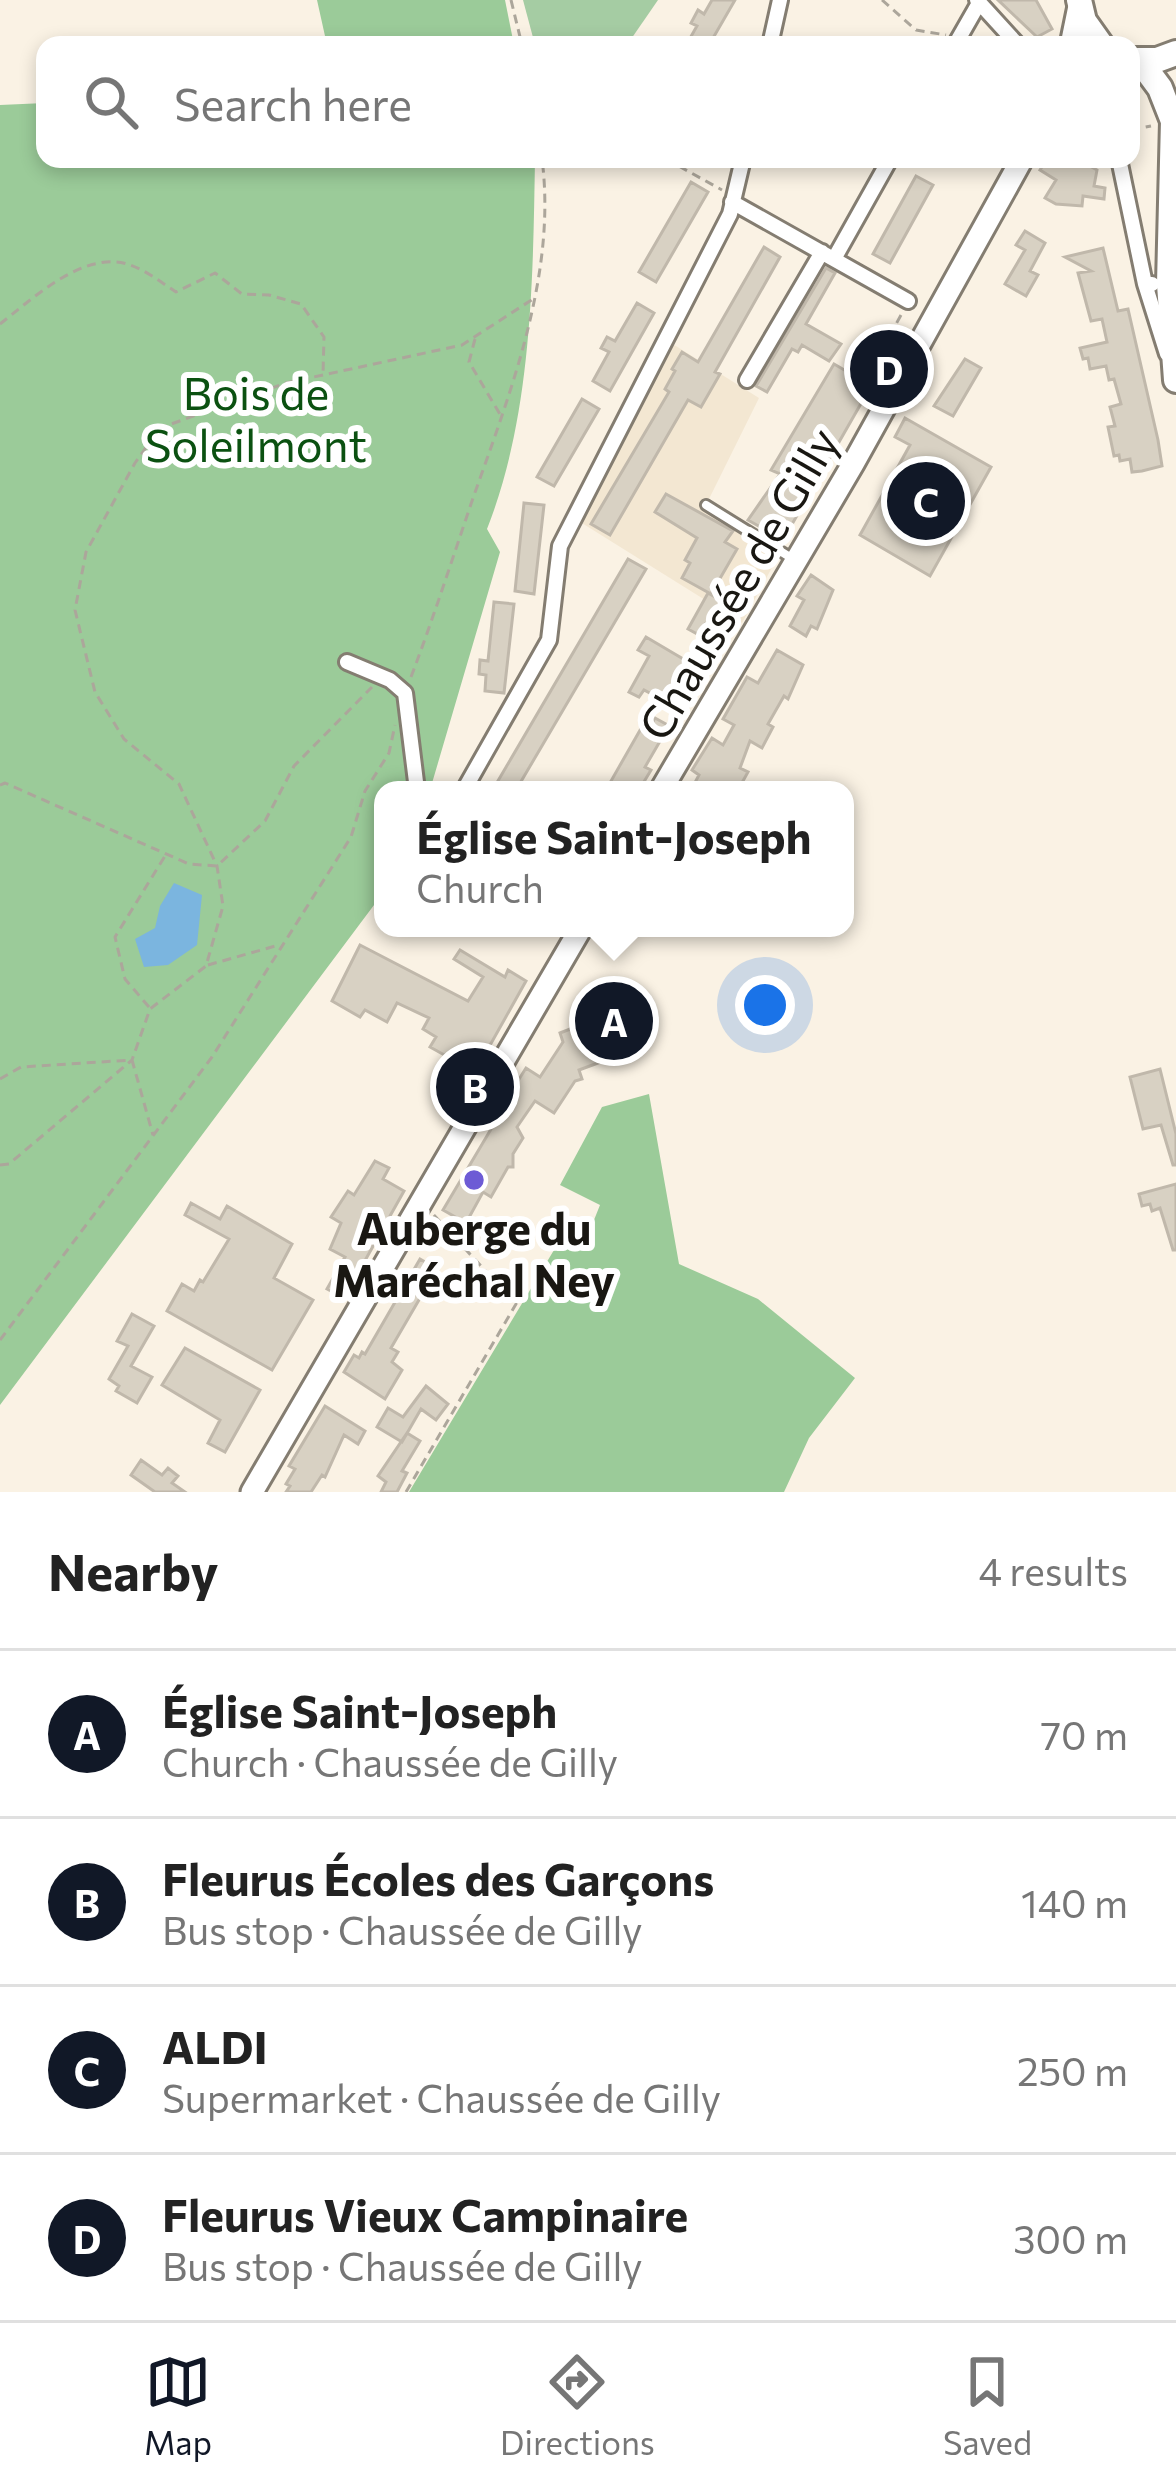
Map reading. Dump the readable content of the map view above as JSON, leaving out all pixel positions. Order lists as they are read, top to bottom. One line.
{"streets":{"main road":["Chaussée de Gilly"]},"parks":["Bois de Soleilmont"],"places":["Auberge du Maréchal Ney"],"page":{"search":"Search here","pins":["D","C","A","B"],"popup":["Église Saint-Joseph","Church"],"heading":["Nearby","4 results"],"list":[{"mark":"A","name":"Église Saint-Joseph","note":"Church · Chaussée de Gilly","value":"70 m"},{"mark":"B","name":"Fleurus Écoles des Garçons","note":"Bus stop · Chaussée de Gilly","value":"140 m"},{"mark":"C","name":"ALDI","note":"Supermarket · Chaussée de Gilly","value":"250 m"},{"mark":"D","name":"Fleurus Vieux Campinaire","note":"Bus stop · Chaussée de Gilly","value":"300 m"}],"nav":["Map","Directions","Saved"]}}
